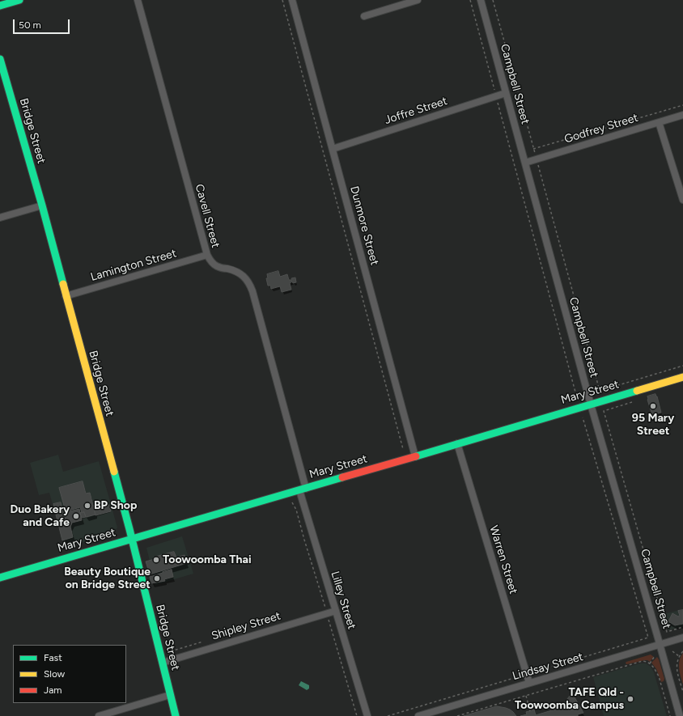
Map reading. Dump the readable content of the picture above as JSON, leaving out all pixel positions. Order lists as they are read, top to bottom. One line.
{"streets":{"street":["Campbell Street","Joffre Street","Godfrey Street","Bridge Street","Cavell Street","Dunmore Street","Lamington Street","Mary Street","Warren Street","Lilley Street","Shipley Street","Lindsay Street"]},"crossings":[["Campbell Street","Joffre Street"],["Campbell Street","Godfrey Street"],["Campbell Street","Mary Street"],["Campbell Street","Lindsay Street"],["Joffre Street","Dunmore Street"],["Bridge Street","Lamington Street"],["Bridge Street","Mary Street"],["Bridge Street","Shipley Street"],["Cavell Street","Lamington Street"],["Cavell Street","Mary Street"],["Cavell Street","Lilley Street"],["Dunmore Street","Mary Street"],["Mary Street","Warren Street"],["Mary Street","Lilley Street"],["Warren Street","Lindsay Street"],["Lilley Street","Shipley Street"]],"places":["95 Mary Street","BP Shop","Duo Bakery and Cafe","Toowoomba Thai","Beauty Boutique on Bridge Street","TAFE Qld - Toowoomba Campus"],"legend":["Fast","Slow","Jam"],"scale_bar":"50 m"}
